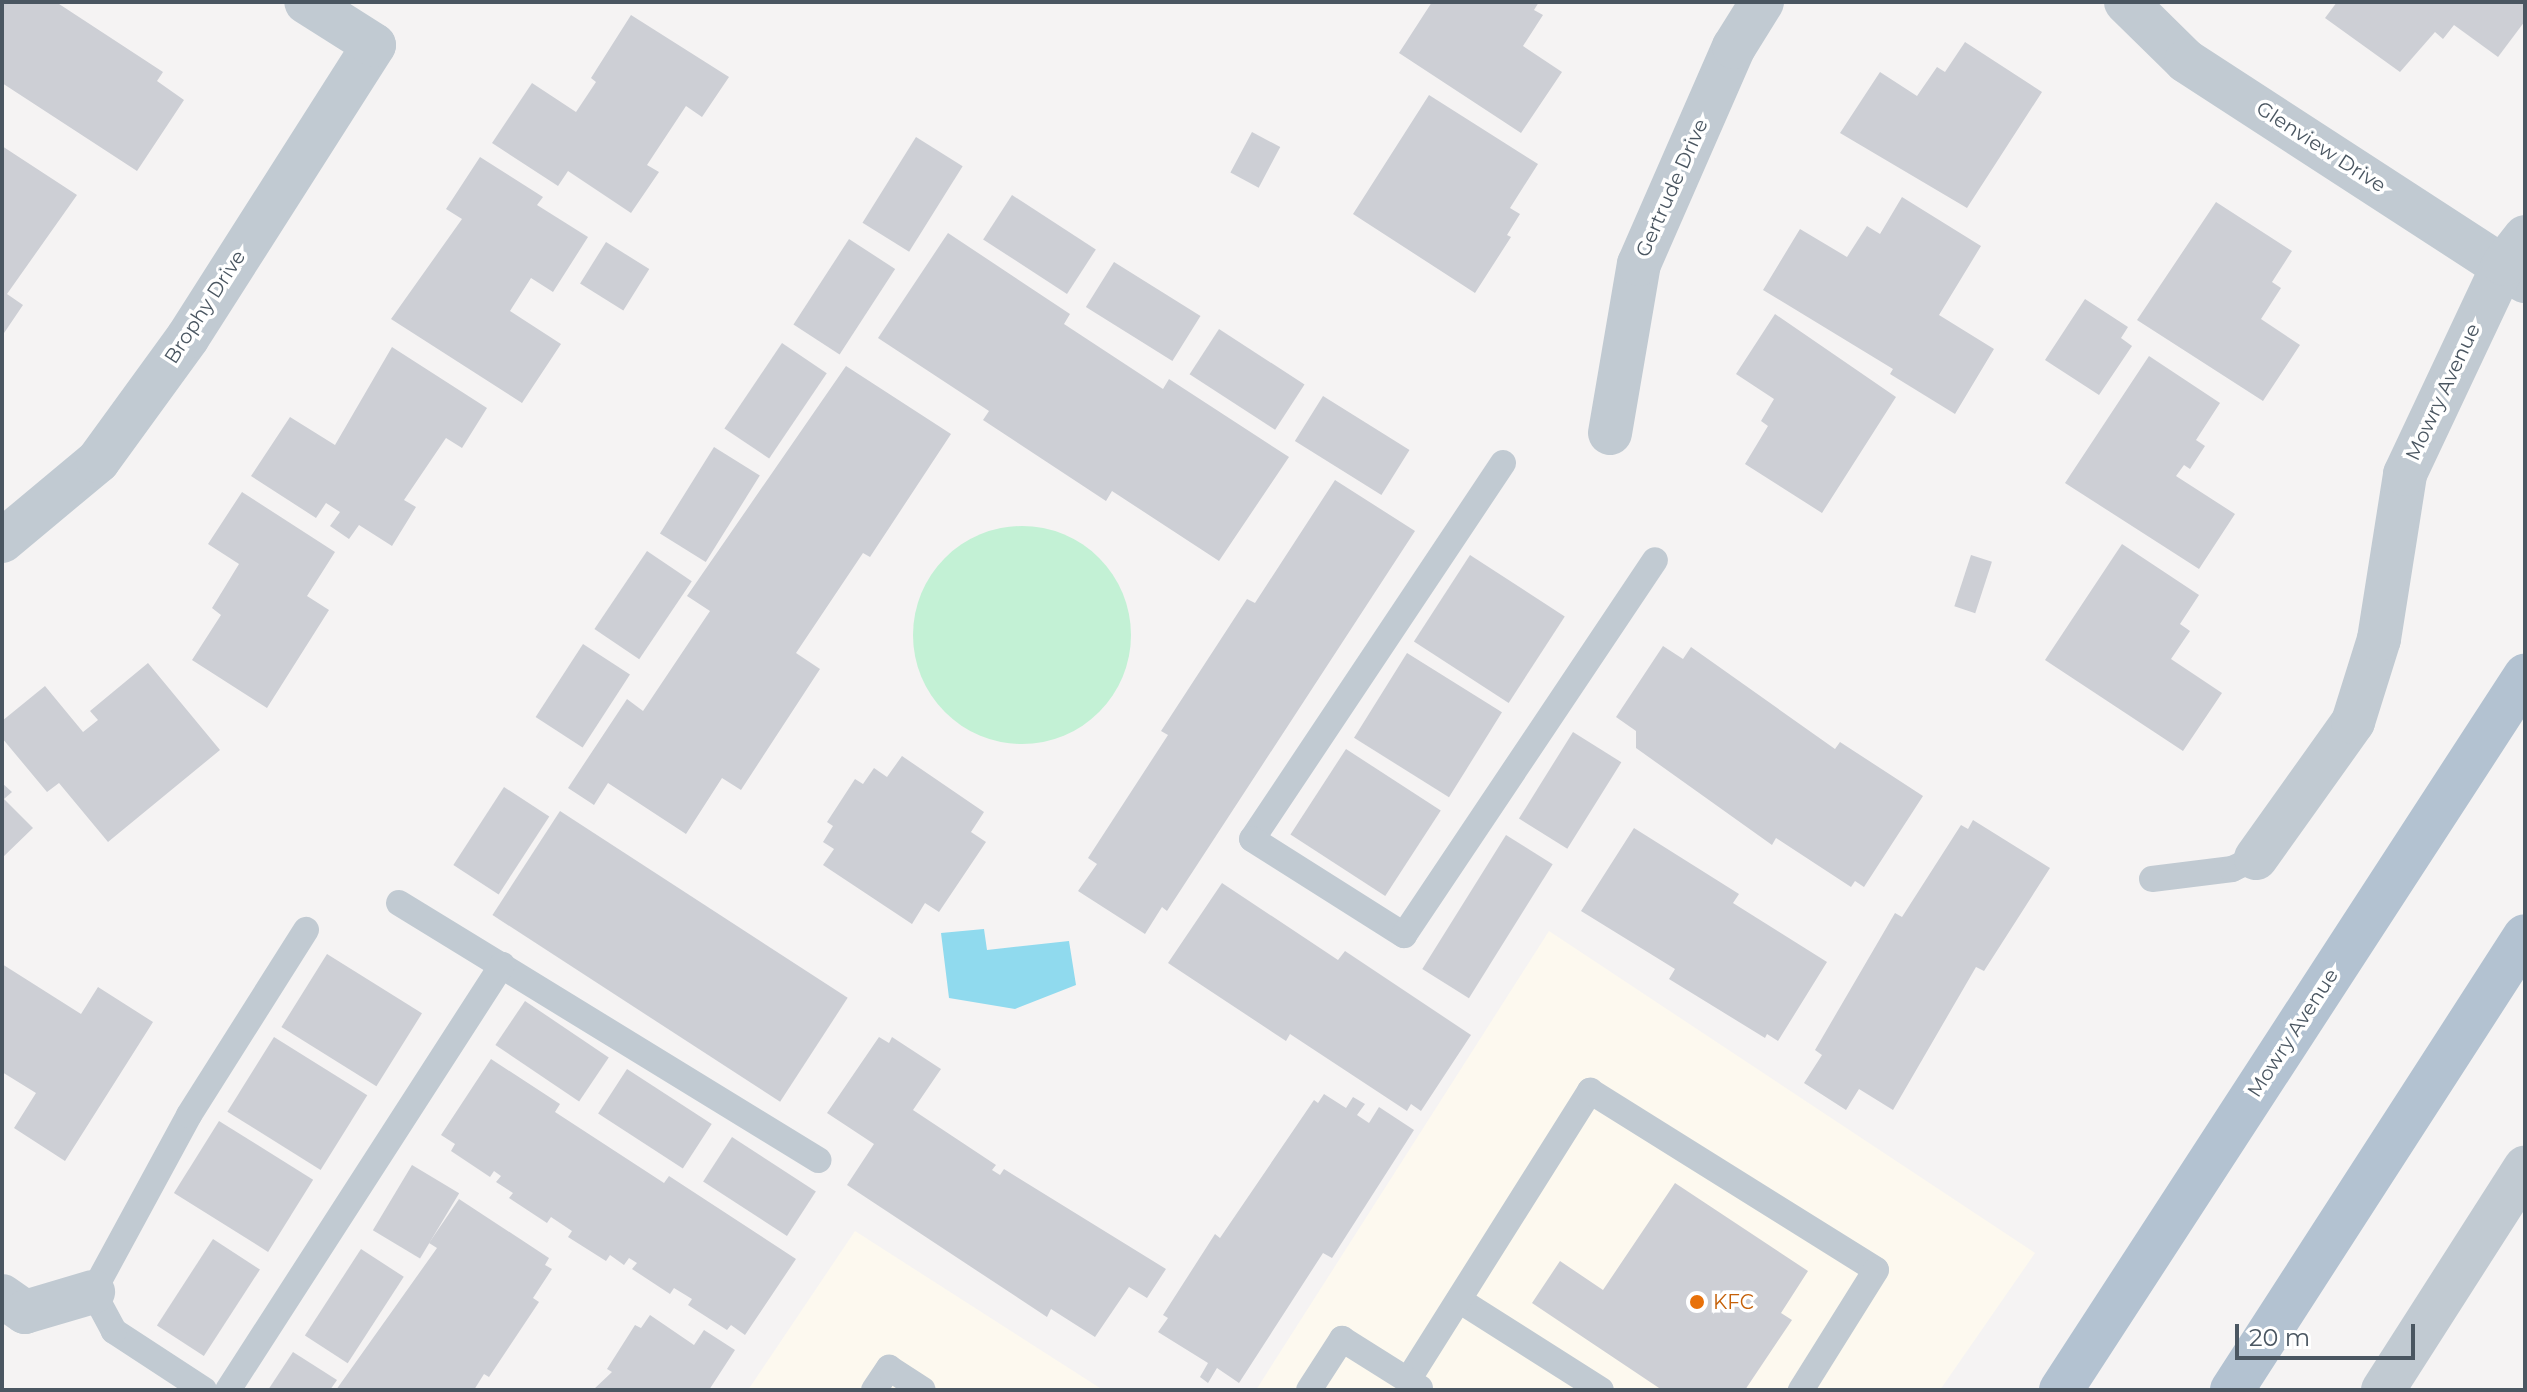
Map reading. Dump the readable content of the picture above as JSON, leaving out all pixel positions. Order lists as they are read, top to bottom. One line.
{"streets":{"main road":["Mowry Avenue"],"street":["Glenview Drive","Gertrude Drive","Brophy Drive"]},"crossings":[["Glenview Drive","Mowry Avenue"]],"places":["KFC"],"scale_bar":"20 m"}
